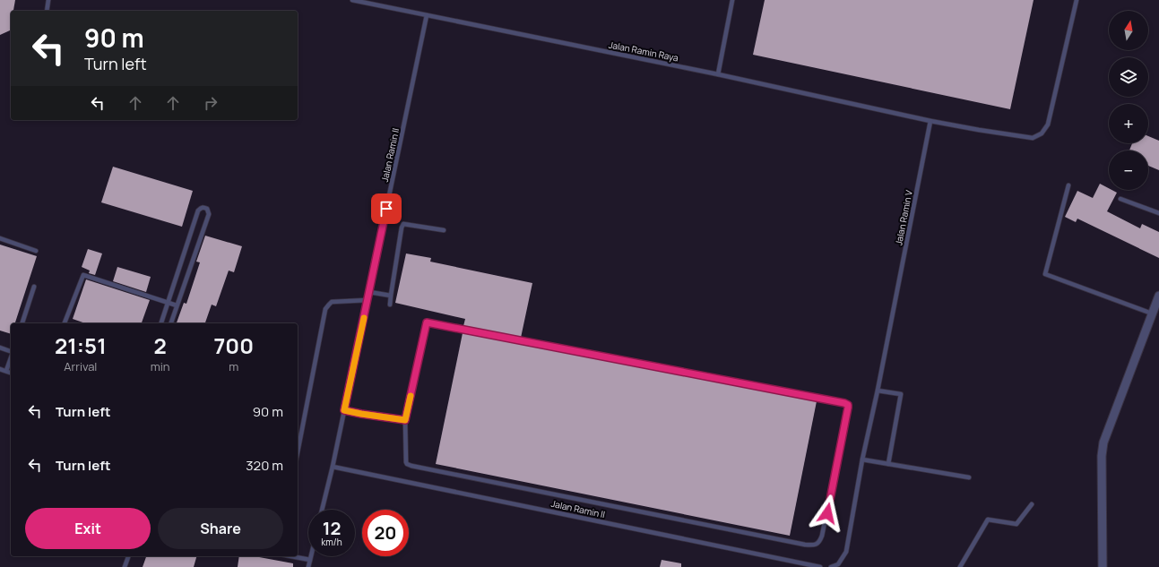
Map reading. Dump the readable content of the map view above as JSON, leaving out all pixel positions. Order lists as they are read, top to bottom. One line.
{"streets":{"lane":["Jalan Ramin Raya","Jalan Ramin II","Jalan Ramin V"]},"crossings":[["Jalan Ramin Raya","Jalan Ramin II"],["Jalan Ramin Raya","Jalan Ramin V"]],"north":"top","page":{"map_buttons":["+","−"],"turn":["90 m","Turn left"],"eta":["21:51","Arrival","2","min","700","m"],"list":[{"name":"Turn left","value":"90 m"},{"name":"Turn left","value":"320 m"}],"buttons":["Exit","Share"],"speed":"12 km/h","limit":"20"}}
